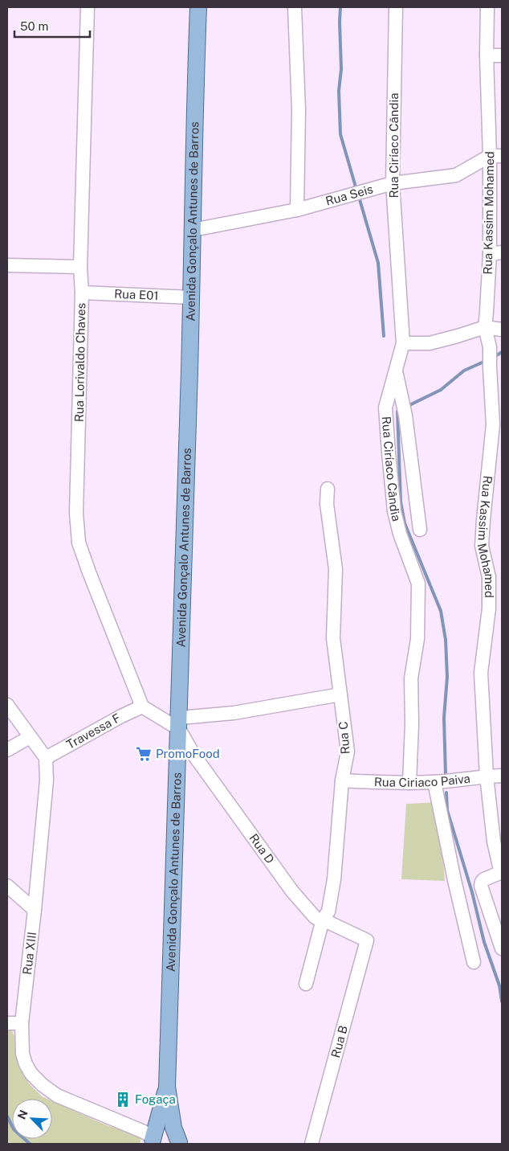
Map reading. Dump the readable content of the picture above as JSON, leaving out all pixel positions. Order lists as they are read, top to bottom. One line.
{"streets":{"main road":["Avenida Gonçalo Antunes de Barros"],"street":["Rua Ciríaco Cândia","Rua Seis","Rua Kassim Mohamed","Rua E01","Rua Lorivaldo Chaves","Travessa F","Rua C","Rua Ciriaco Paiva","Rua D","Rua XIII","Rua B"]},"crossings":[["Rua Ciríaco Cândia","Rua Seis"],["Rua Ciríaco Cândia","Rua Ciriaco Paiva"],["Rua Seis","Rua Kassim Mohamed"],["Rua Seis","Avenida Gonçalo Antunes de Barros"],["Rua Kassim Mohamed","Rua Ciriaco Paiva"],["Avenida Gonçalo Antunes de Barros","Rua E01"],["Avenida Gonçalo Antunes de Barros","Rua D"],["Avenida Gonçalo Antunes de Barros","Rua XIII"],["Rua E01","Rua Lorivaldo Chaves"],["Rua Lorivaldo Chaves","Travessa F"],["Travessa F","Rua XIII"],["Rua C","Rua Ciriaco Paiva"],["Rua C","Rua D"],["Rua D","Rua B"]],"places":{"supermarket":["PromoFood"],"building":["Fogaça"]},"scale_bar":"50 m","north":"top left"}
